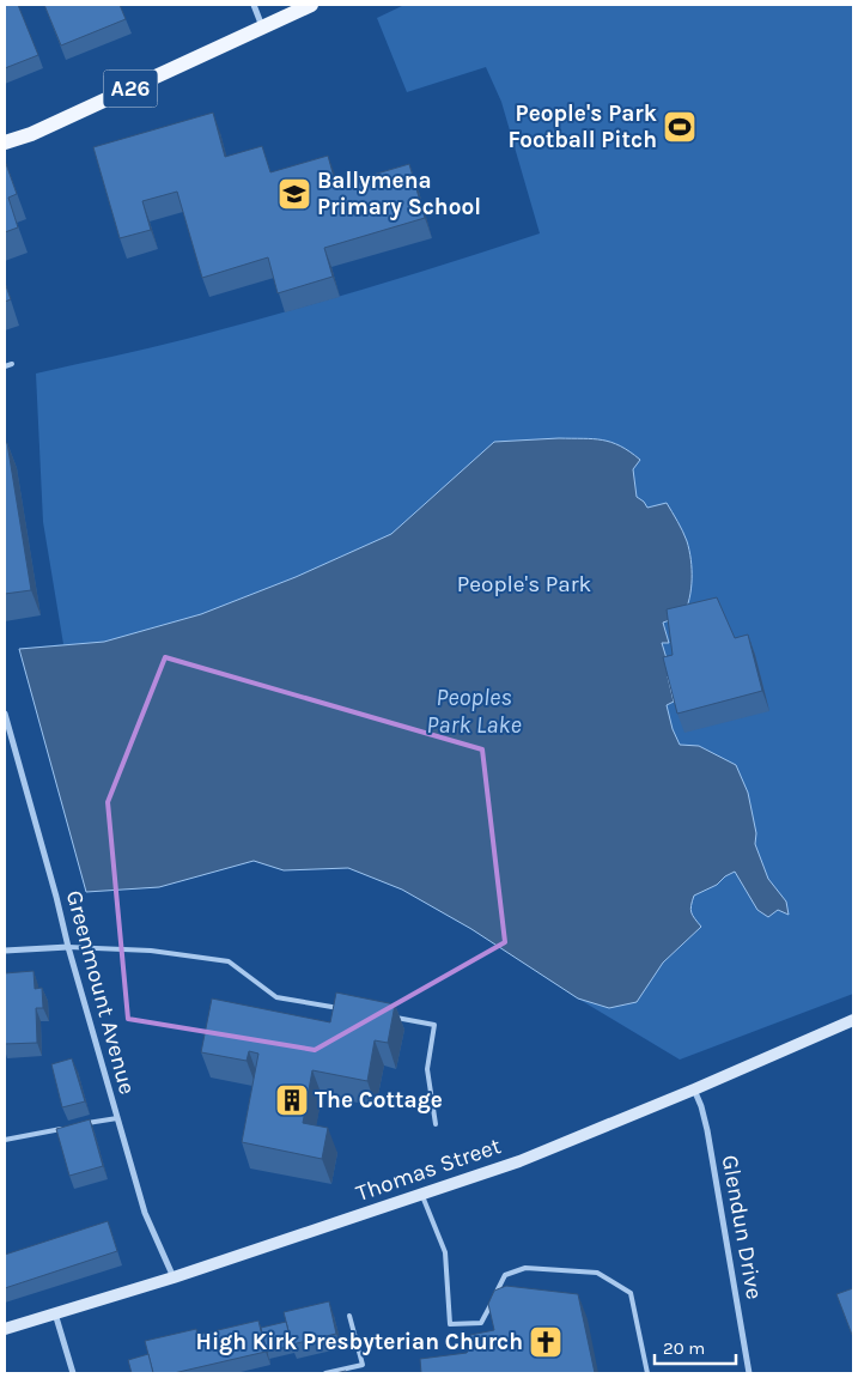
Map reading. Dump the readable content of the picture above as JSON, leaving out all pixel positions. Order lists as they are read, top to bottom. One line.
{"streets":{"main road":["A26"],"street":["Greenmount Avenue","Thomas Street","Glendun Drive"]},"crossings":[["Greenmount Avenue","Thomas Street"],["Thomas Street","Glendun Drive"]],"water":["Peoples Park Lake"],"parks":["People's Park"],"places":{"sports":["People's Park Football Pitch"],"school or university":["Ballymena Primary School"],"building":["The Cottage"],"church":["High Kirk Presbyterian Church"]},"scale_bar":"20 m"}
